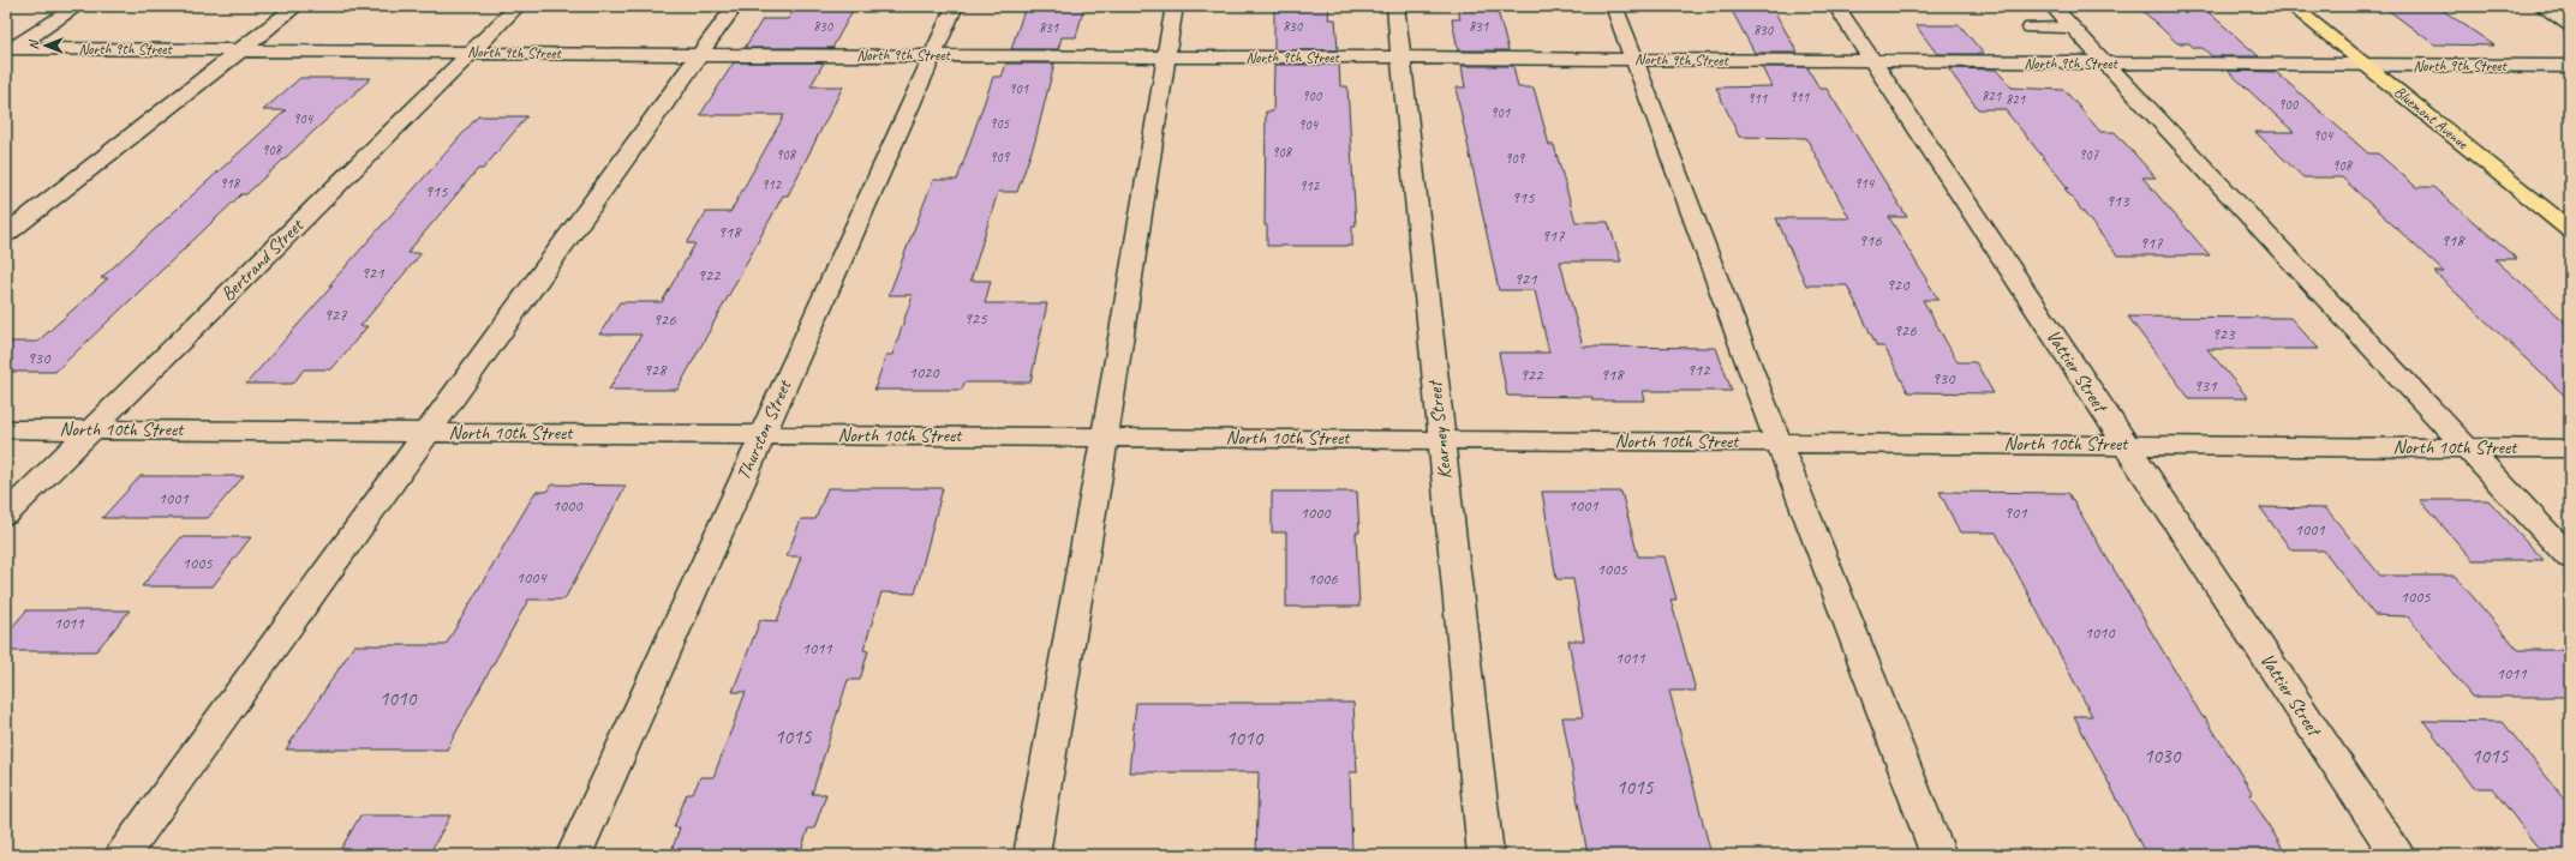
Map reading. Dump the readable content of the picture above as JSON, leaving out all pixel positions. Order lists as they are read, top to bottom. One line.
{"streets":{"main road":["Bluemont Avenue"],"street":["North 9th Street","Bertrand Street","Vattier Street","North 10th Street","Thurston Street","Kearney Street"]},"crossings":[["North 9th Street","Bluemont Avenue"],["North 9th Street","Bertrand Street"],["North 9th Street","Vattier Street"],["North 9th Street","Thurston Street"],["North 9th Street","Kearney Street"],["Bertrand Street","North 10th Street"],["Vattier Street","North 10th Street"],["North 10th Street","Thurston Street"],["North 10th Street","Kearney Street"]],"house_numbers":["830","830","831","831","830","901","900","821","911","911","821","900","901","904","905","904","904","908","908","908","907","909","909","908","918","914","912","912","915","915","913","918","917","916","918","917","921","922","921","920","927","925","926","926","923","930","928","912","1020","922","918","930","931","1001","1000","1001","1000","901","1001","1005","1005","1004","1006","1005","1011","1010","1011","1011","1011","1010","1015","1010","1030","1015","1015"],"north":"left"}
